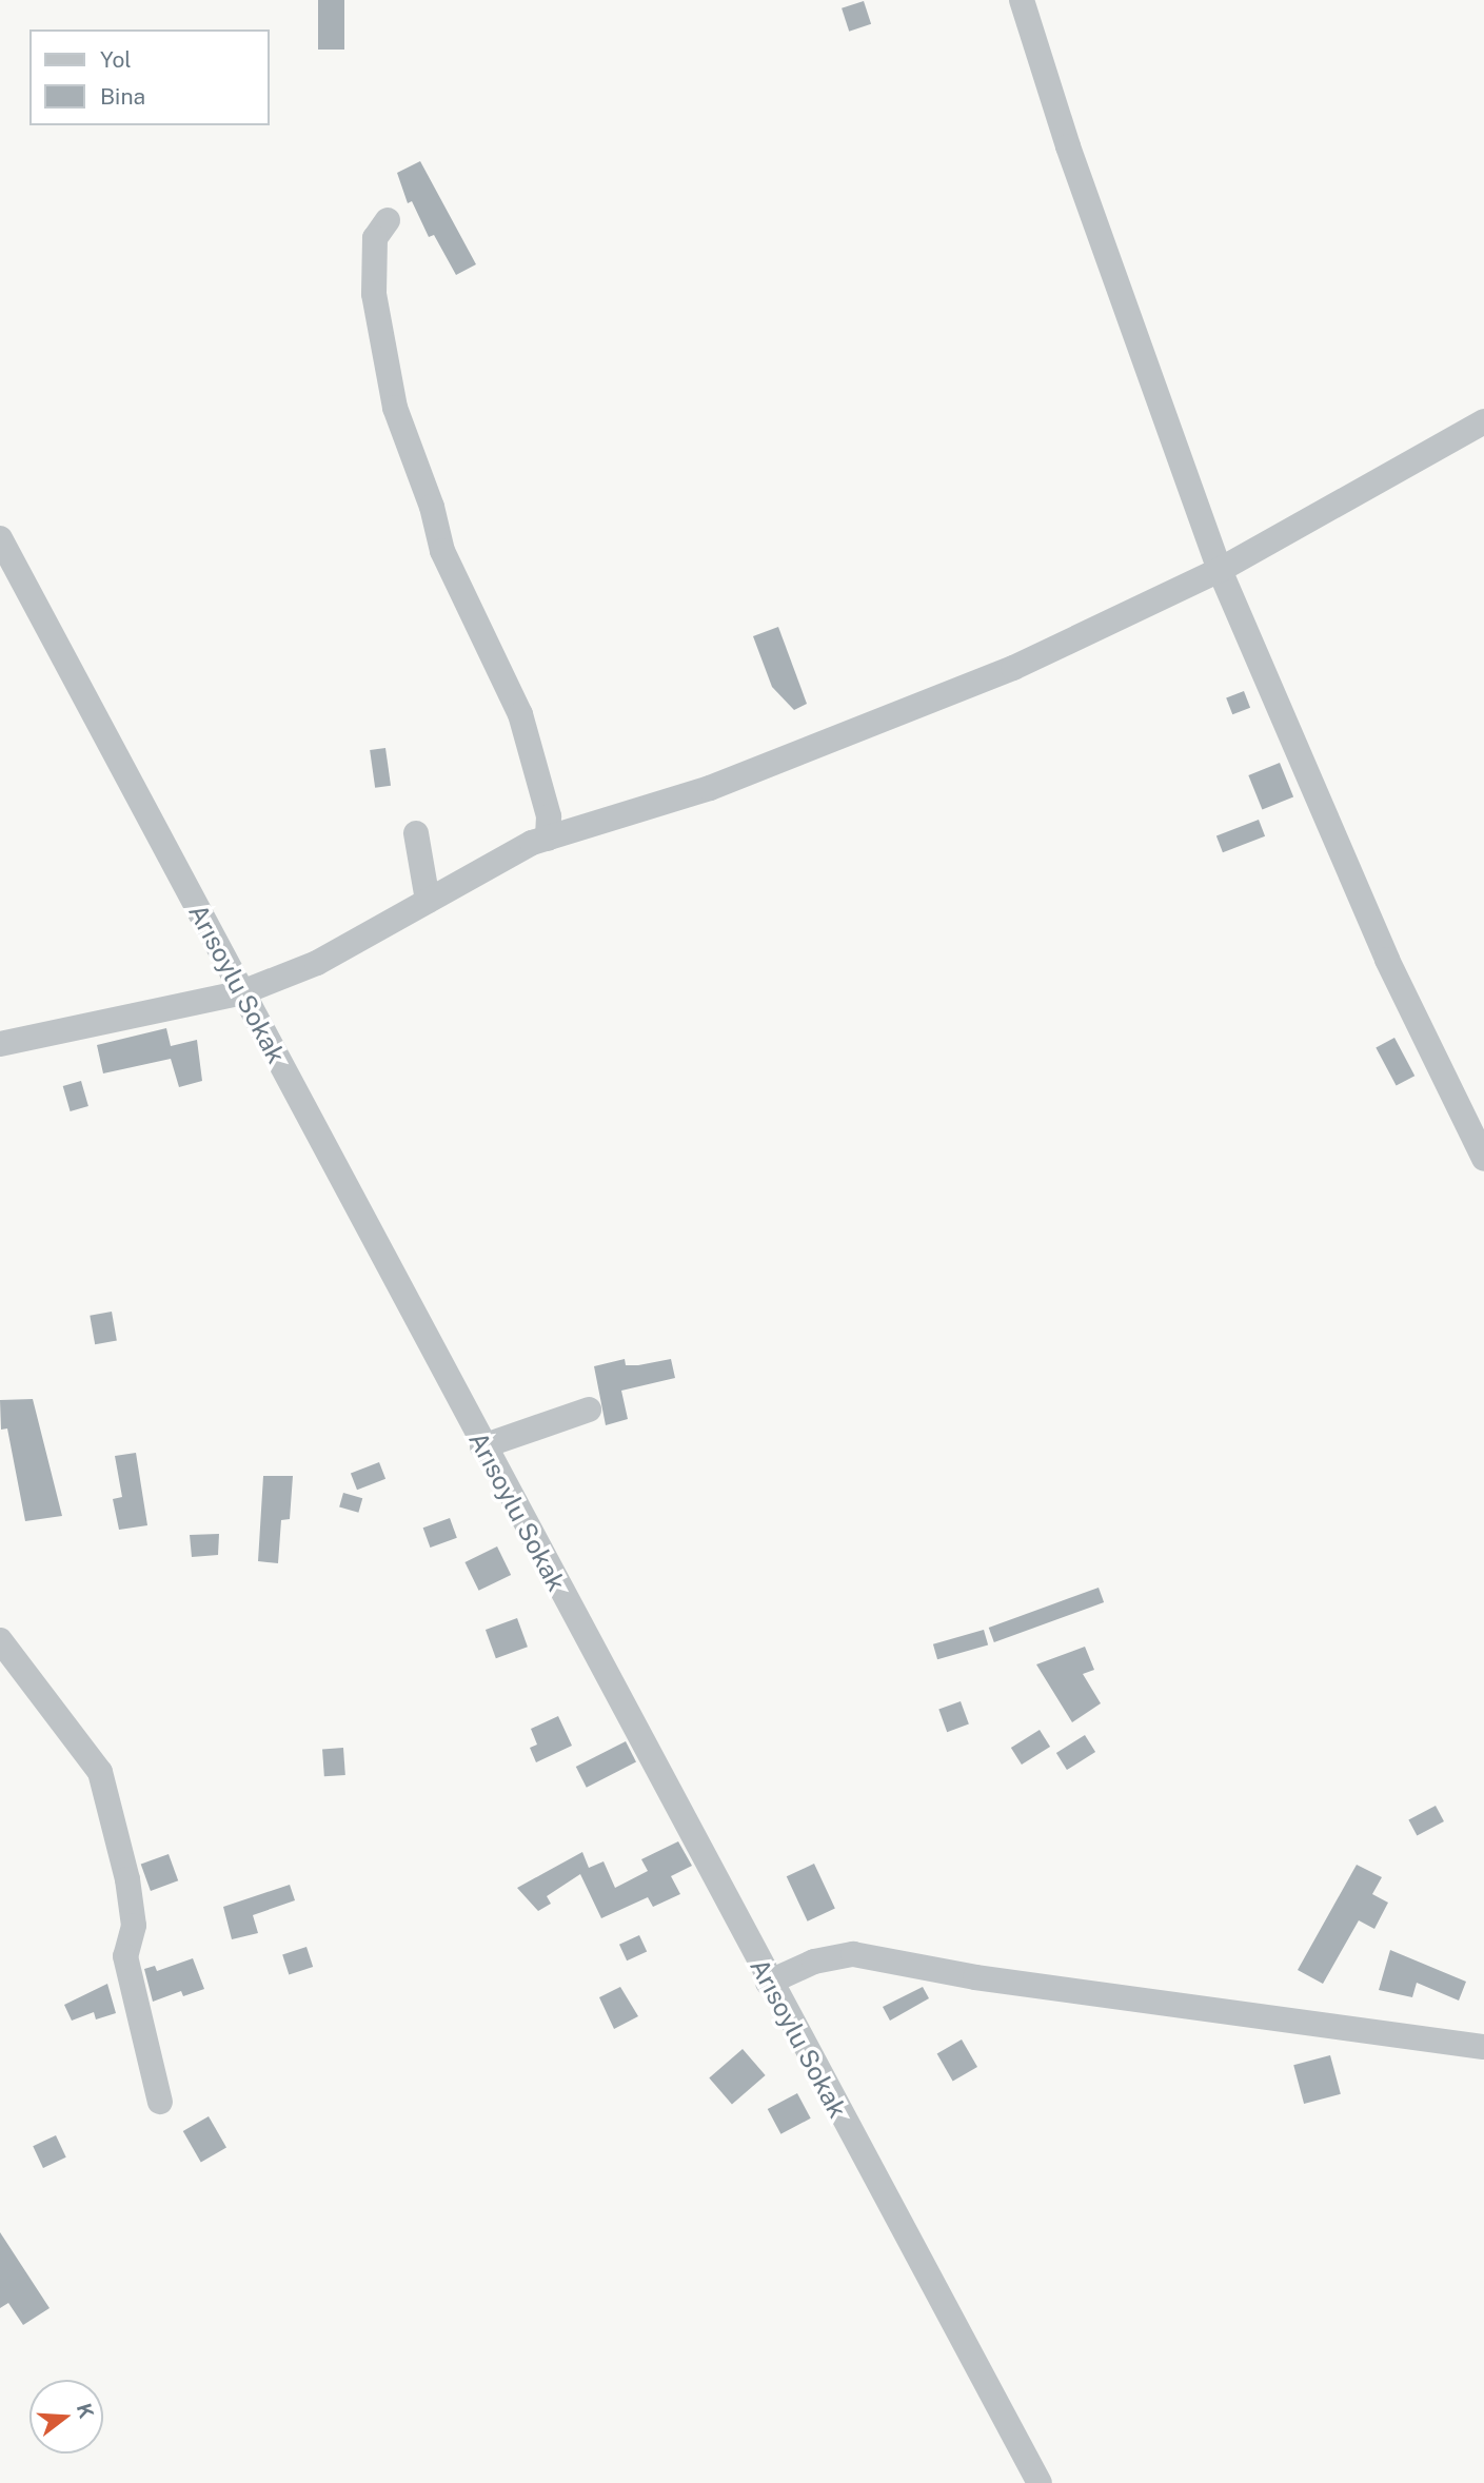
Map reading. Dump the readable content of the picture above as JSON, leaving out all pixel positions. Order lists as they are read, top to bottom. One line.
{"streets":{"street":["Arısoylu Sokak"]},"legend":["Yol","Bina"],"north":"right"}
